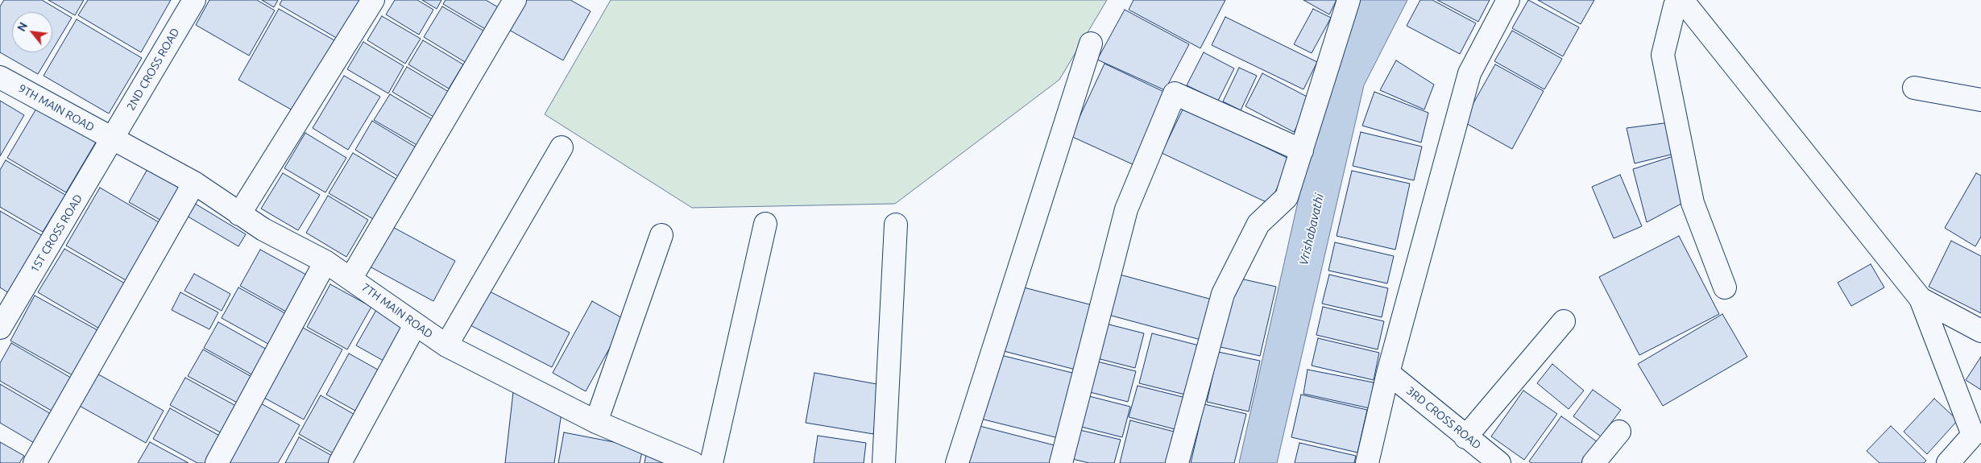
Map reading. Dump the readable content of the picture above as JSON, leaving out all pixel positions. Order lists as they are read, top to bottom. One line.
{"streets":{"street":["2ND CROSS ROAD","9TH MAIN ROAD","1ST CROSS ROAD","7TH MAIN ROAD","3RD CROSS ROAD"]},"crossings":[["2ND CROSS ROAD","9TH MAIN ROAD"],["2ND CROSS ROAD","1ST CROSS ROAD"],["2ND CROSS ROAD","7TH MAIN ROAD"],["9TH MAIN ROAD","1ST CROSS ROAD"],["9TH MAIN ROAD","7TH MAIN ROAD"],["1ST CROSS ROAD","7TH MAIN ROAD"]],"water":["Vrishabavathi"],"north":"top left"}
